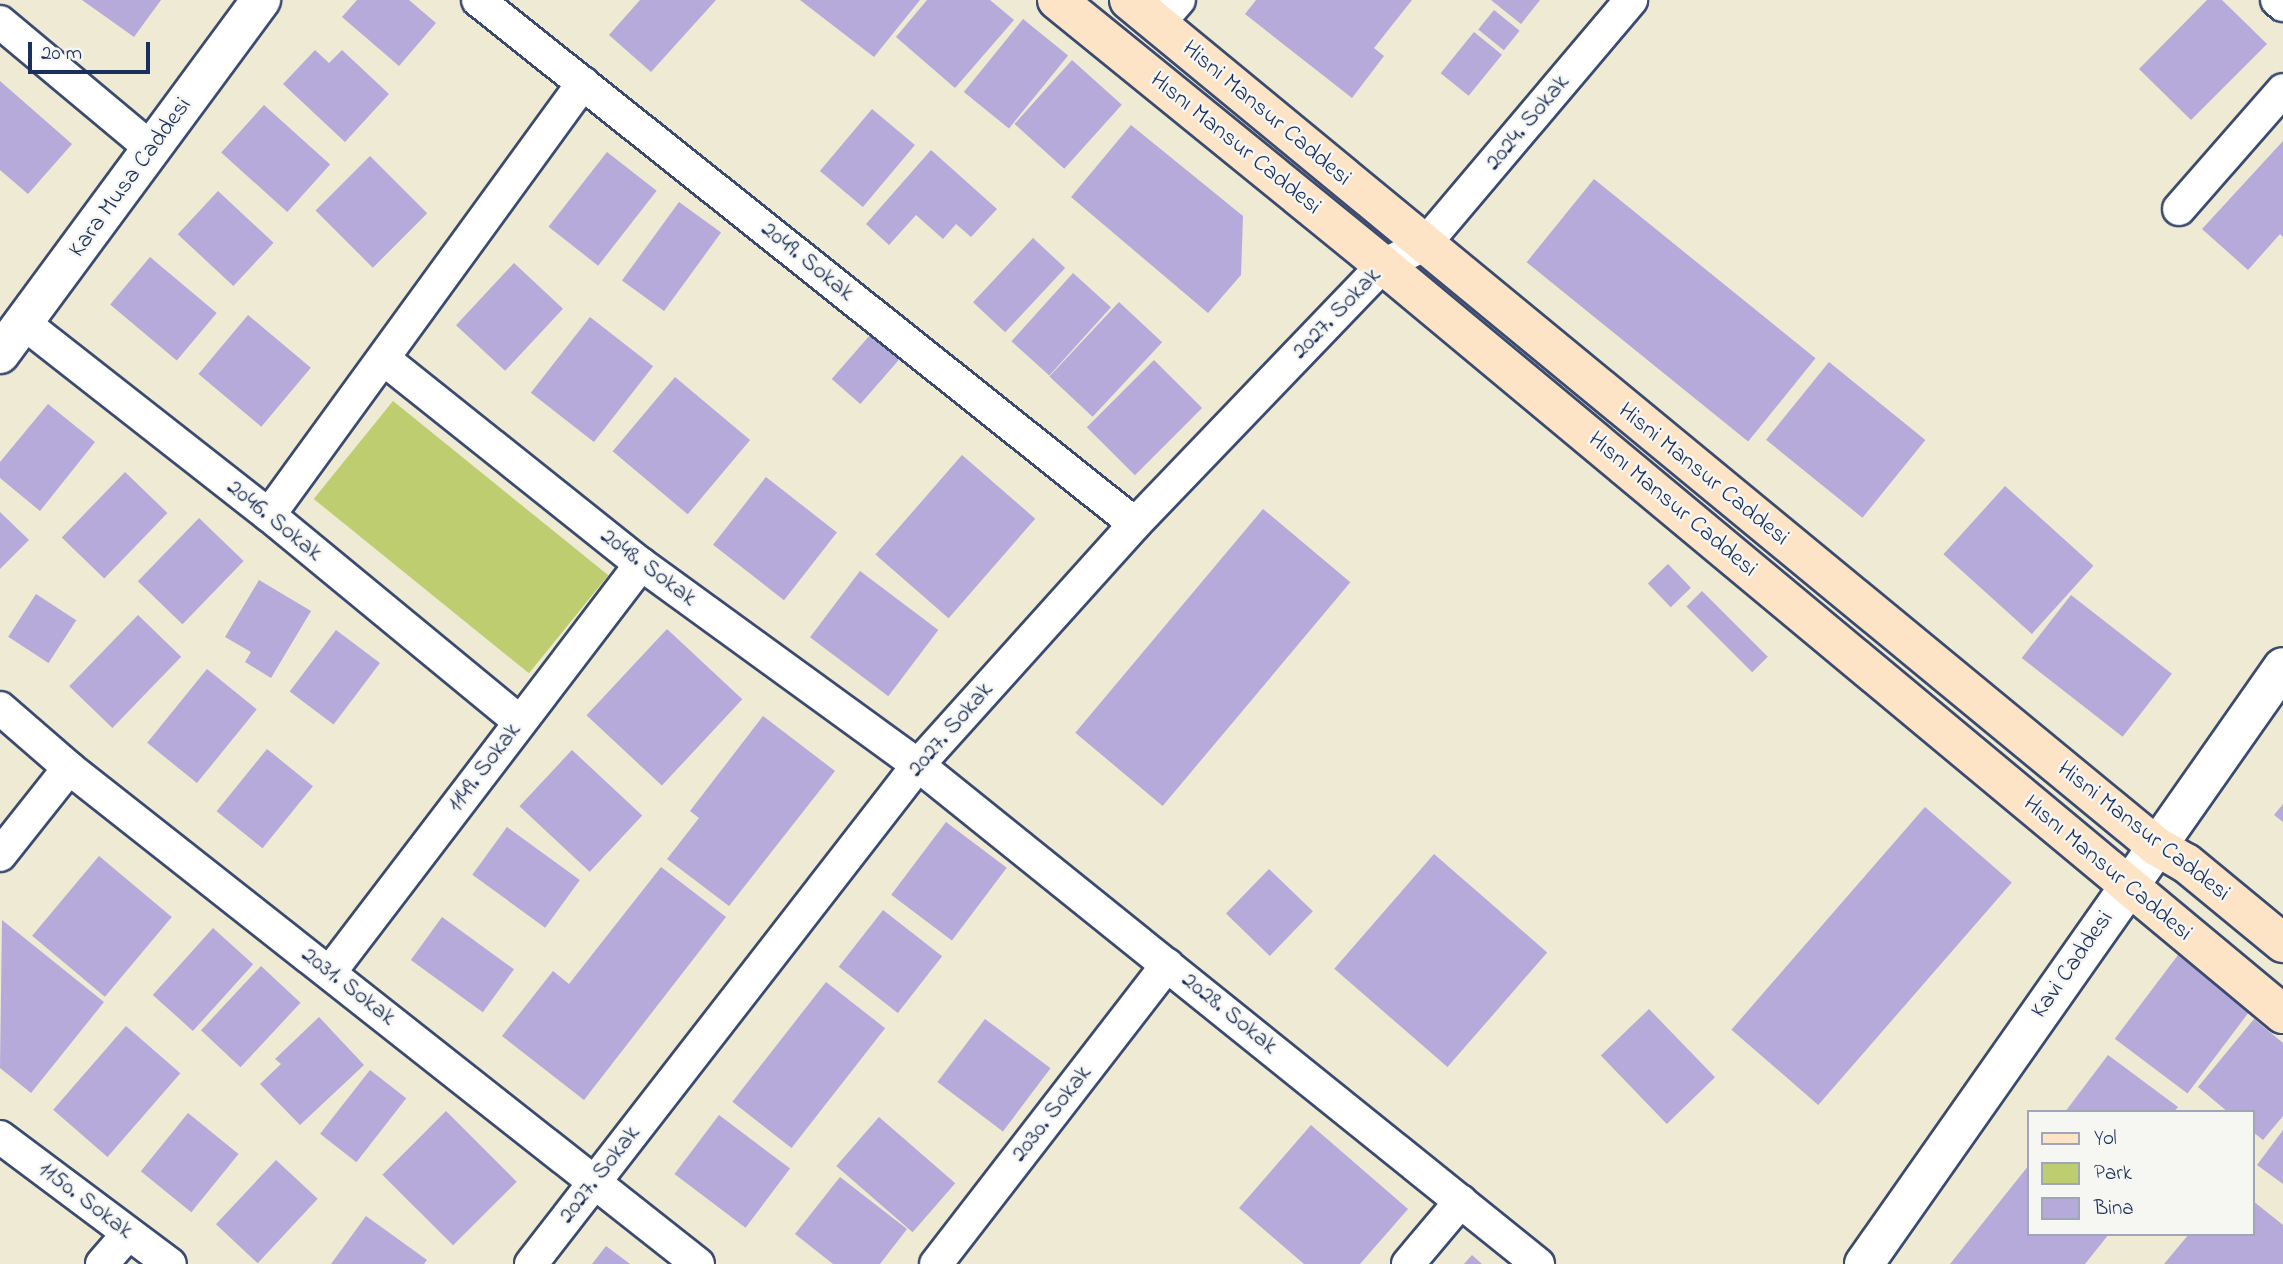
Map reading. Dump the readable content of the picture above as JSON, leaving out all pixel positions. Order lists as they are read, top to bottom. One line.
{"streets":{"main road":["Hisni Mansur Caddesi","Hısnı Mansur Caddesi"],"street":["2024. Sokak","Kara Musa Caddesi","2049. Sokak","2027. Sokak","2046. Sokak","2048. Sokak","1149. Sokak","Kavi Caddesi","2031. Sokak","2028. Sokak","2030. Sokak","1150. Sokak"]},"crossings":[["Hisni Mansur Caddesi","2024. Sokak"],["Hisni Mansur Caddesi","2027. Sokak"],["Hisni Mansur Caddesi","Kavi Caddesi"],["2024. Sokak","2027. Sokak"],["Hısnı Mansur Caddesi","2027. Sokak"],["Hısnı Mansur Caddesi","Kavi Caddesi"],["Kara Musa Caddesi","2046. Sokak"],["2049. Sokak","2027. Sokak"],["2027. Sokak","2048. Sokak"],["2027. Sokak","2031. Sokak"],["2027. Sokak","2028. Sokak"],["2046. Sokak","1149. Sokak"],["2048. Sokak","1149. Sokak"],["2048. Sokak","2028. Sokak"],["1149. Sokak","2031. Sokak"],["2028. Sokak","2030. Sokak"]],"legend":["Yol","Park","Bina"],"scale_bar":"20 m"}
